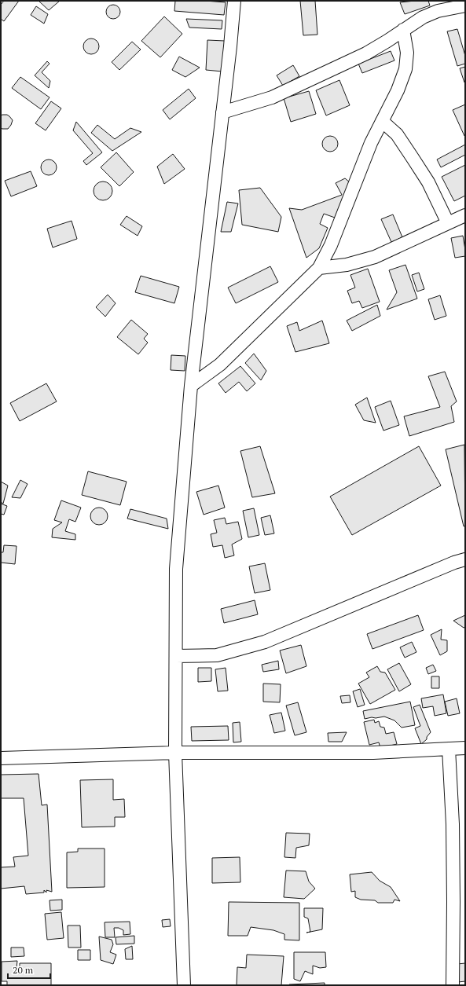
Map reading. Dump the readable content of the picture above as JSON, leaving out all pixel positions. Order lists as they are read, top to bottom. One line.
{"scale_bar":"20 m"}
